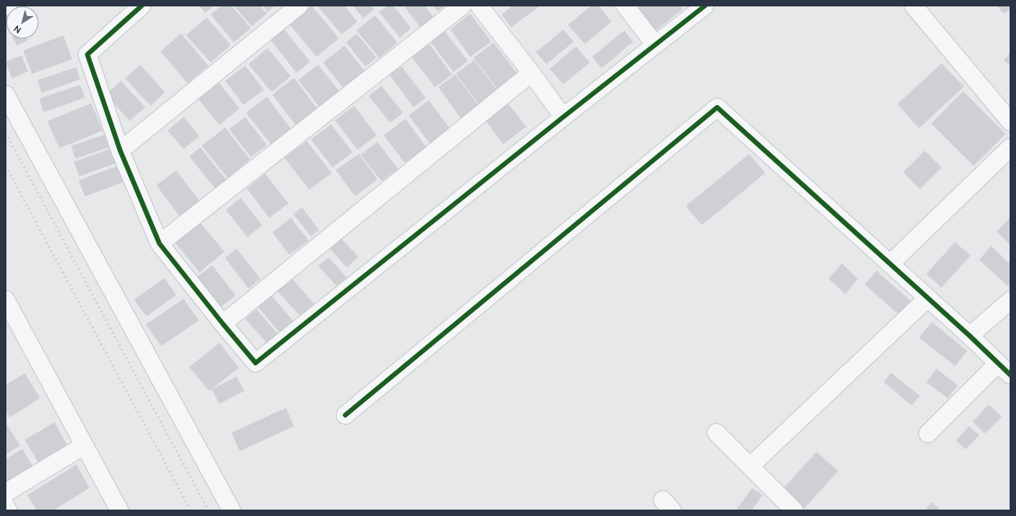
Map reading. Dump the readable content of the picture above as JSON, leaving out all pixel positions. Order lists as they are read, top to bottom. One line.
{"north":"bottom left"}
